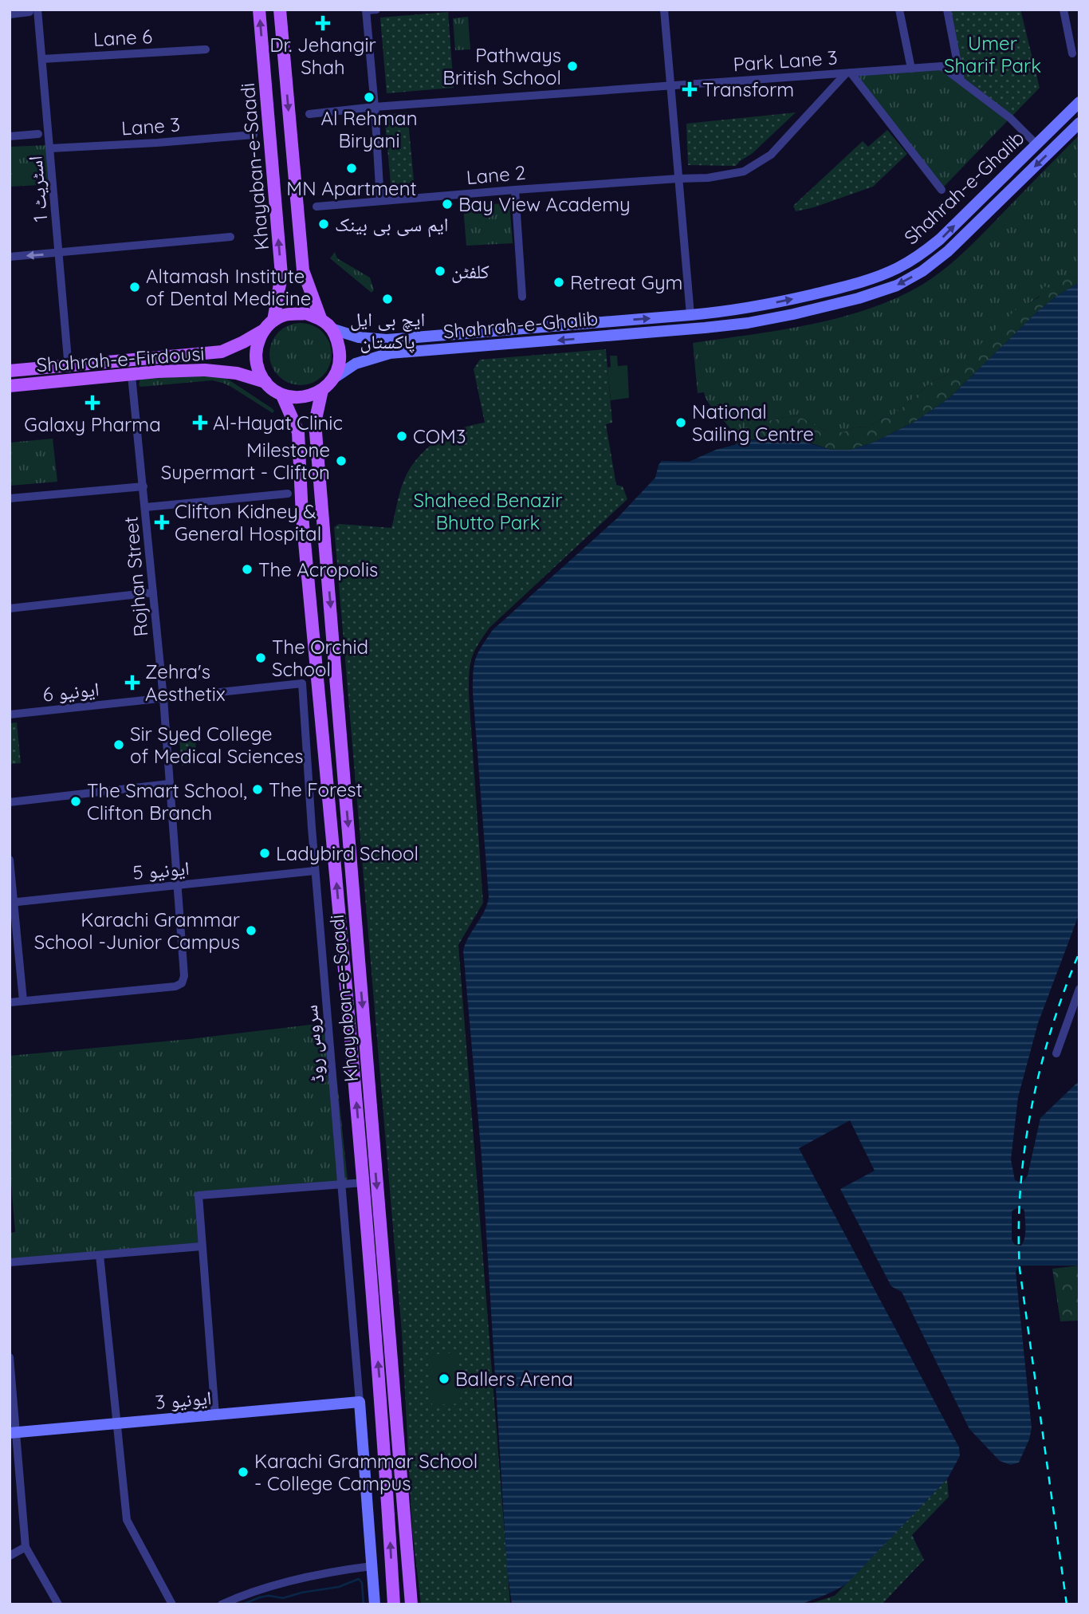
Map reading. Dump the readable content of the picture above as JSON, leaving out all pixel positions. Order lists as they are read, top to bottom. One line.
{"streets":{"main road":["Khayaban-e-Saadi","Shahrah-e-Ghalib","Shahrah-e-Firdousi","ایونیو 3"],"street":["Lane 6","Park Lane 3","Lane 3","Lane 2","اسٹریٹ 1","Rojhan Street","ایونیو 6","ایونیو 5","سروس روڈ"]},"crossings":[["Lane 6","اسٹریٹ 1"],["Park Lane 3","Lane 2"],["Park Lane 3","Shahrah-e-Ghalib"],["Lane 3","اسٹریٹ 1"],["Khayaban-e-Saadi","Shahrah-e-Ghalib"],["Khayaban-e-Saadi","Shahrah-e-Firdousi"],["Shahrah-e-Ghalib","Shahrah-e-Firdousi"],["اسٹریٹ 1","Shahrah-e-Firdousi"],["Shahrah-e-Firdousi","Rojhan Street"],["Rojhan Street","ایونیو 6"],["Rojhan Street","ایونیو 5"],["ایونیو 6","سروس روڈ"],["ایونیو 5","سروس روڈ"],["سروس روڈ","ایونیو 3"]],"parks":["Umer Sharif Park","Shaheed Benazir Bhutto Park"],"places":{"health":["Dr. Jehangir Shah","Transform","Galaxy Pharma","Al-Hayat Clinic","Clifton Kidney & General Hospital","Zehra's Aesthetix"],"other":["Pathways British School","Al Rehman Biryani","MN Apartment","Bay View Academy","ایم سی بی بینک","کلفٹن","Retreat Gym","Altamash Institute of Dental Medicine","ایچ بی ایل پاکستان","National Sailing Centre","COM3","Milestone Supermart - Clifton","The Acropolis","The Orchid School","Sir Syed College of Medical Sciences","The Forest","The Smart School, Clifton Branch","Ladybird School","Karachi Grammar School -Junior Campus","Ballers Arena","Karachi Grammar School - College Campus"]}}
